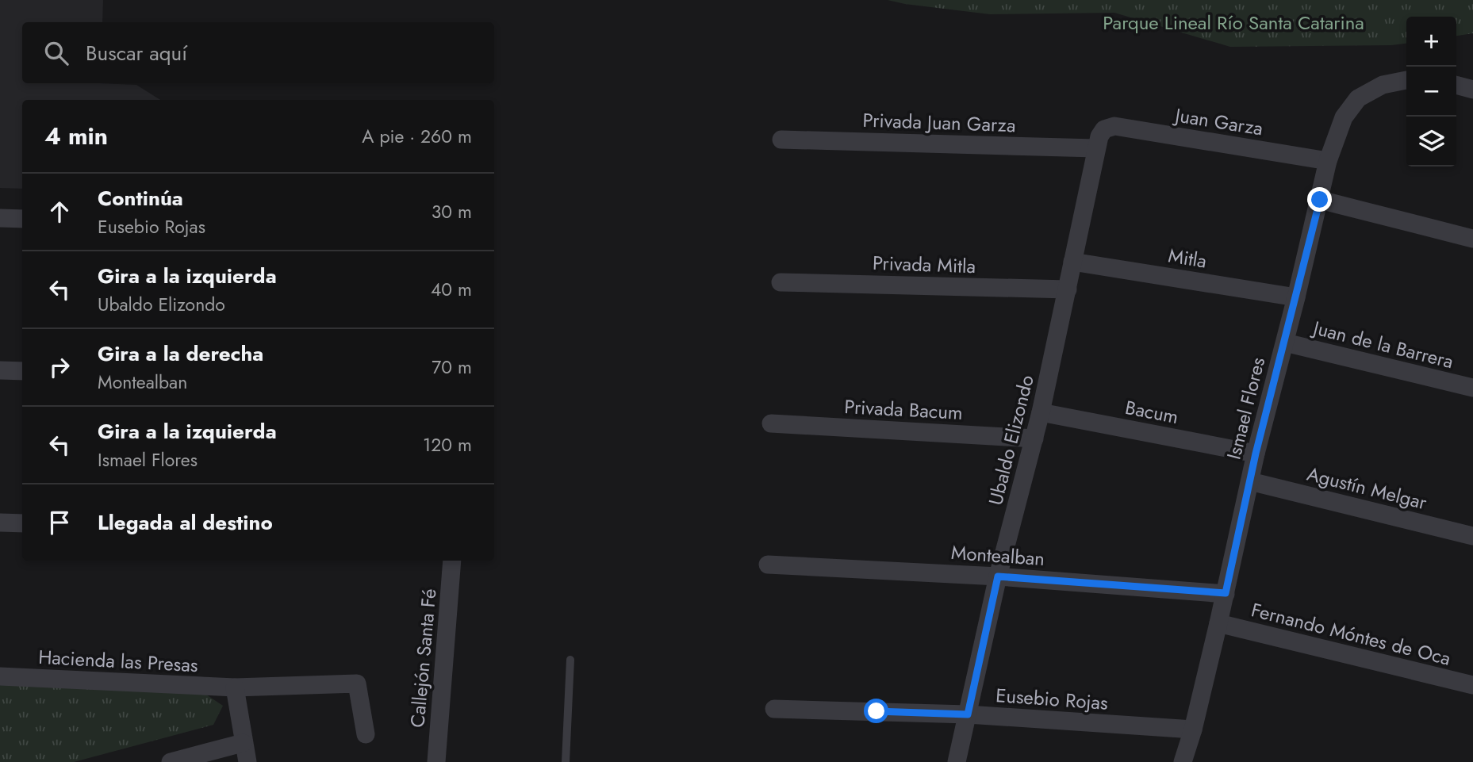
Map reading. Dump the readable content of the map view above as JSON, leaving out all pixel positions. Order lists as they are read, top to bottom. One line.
{"streets":{"street":["Juan Garza","Privada Juan Garza","Mitla","Privada Mitla","Juan de la Barrera","Ismael Flores","Privada Bacum","Bacum","Ubaldo Elizondo","Agustín Melgar","Montealban","Fernando Móntes de Oca","Callejón Santa Fé","Hacienda las Presas","Eusebio Rojas"]},"crossings":[["Juan Garza","Ismael Flores"],["Juan Garza","Ubaldo Elizondo"],["Privada Juan Garza","Ubaldo Elizondo"],["Mitla","Ismael Flores"],["Mitla","Ubaldo Elizondo"],["Privada Mitla","Ubaldo Elizondo"],["Juan de la Barrera","Ismael Flores"],["Ismael Flores","Bacum"],["Ismael Flores","Agustín Melgar"],["Ismael Flores","Montealban"],["Ismael Flores","Fernando Móntes de Oca"],["Ismael Flores","Eusebio Rojas"],["Privada Bacum","Ubaldo Elizondo"],["Bacum","Ubaldo Elizondo"],["Ubaldo Elizondo","Montealban"],["Ubaldo Elizondo","Eusebio Rojas"]],"parks":["Parque Lineal Río Santa Catarina"],"page":{"map_buttons":["+","−"],"search":"Buscar aquí","heading":["4 min","A pie · 260 m"],"list":[["Continúa","Eusebio Rojas","30 m"],["Gira a la izquierda","Ubaldo Elizondo","40 m"],["Gira a la derecha","Montealban","70 m"],["Gira a la izquierda","Ismael Flores","120 m"],"Llegada al destino"]}}
